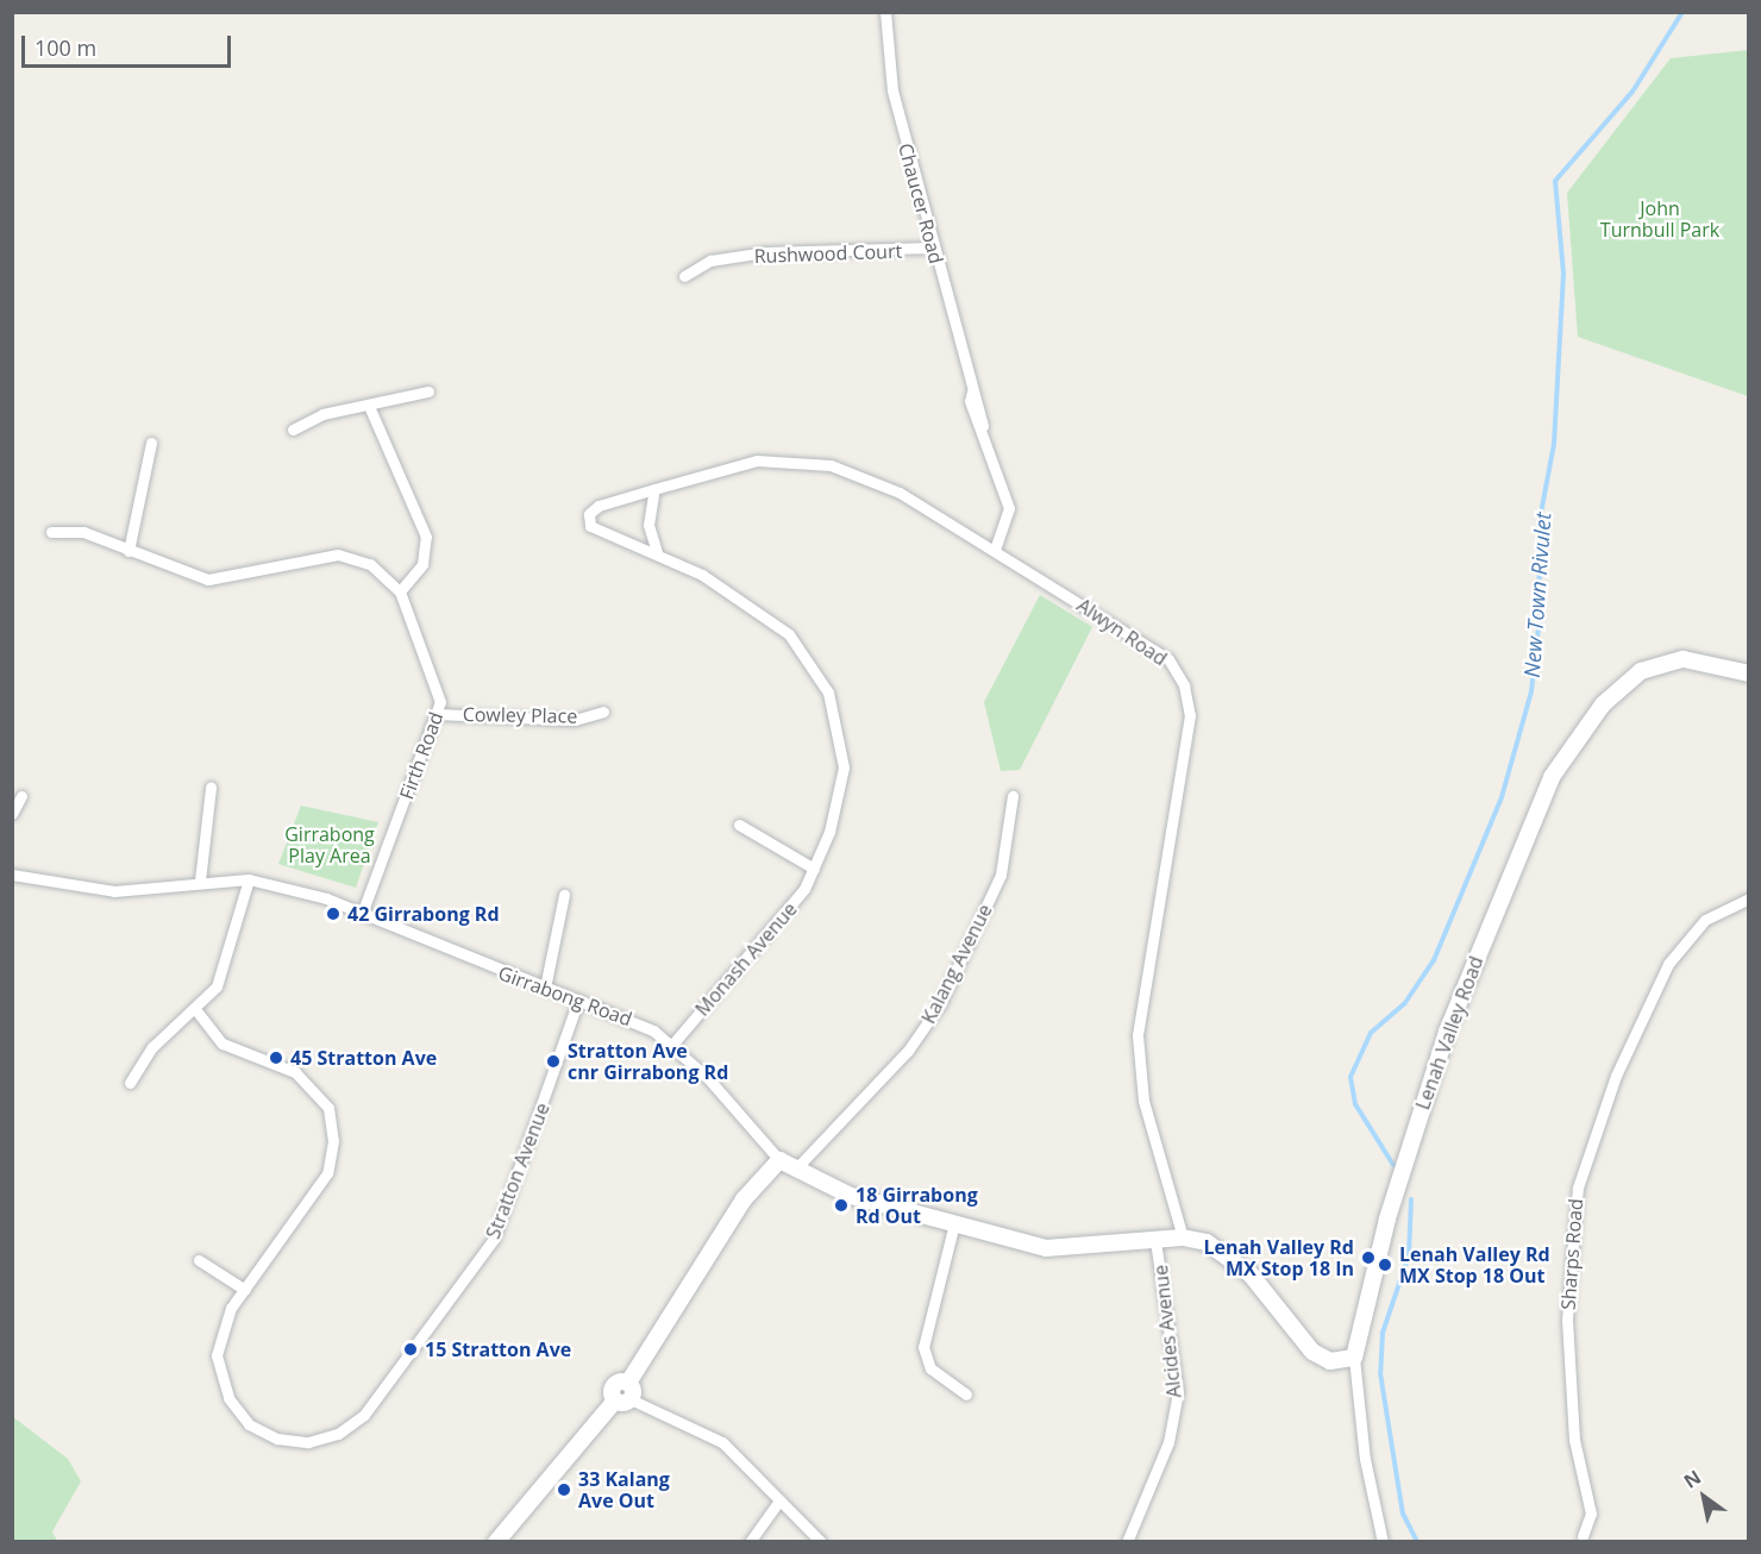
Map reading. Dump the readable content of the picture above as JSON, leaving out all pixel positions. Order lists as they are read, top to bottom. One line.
{"streets":{"street":["Chaucer Road","Rushwood Court","Alwyn Road","Cowley Place","Firth Road","Monash Avenue","Kalang Avenue","Girrabong Road","Lenah Valley Road","Stratton Avenue","Sharps Road","Alcides Avenue"]},"crossings":[["Chaucer Road","Rushwood Court"],["Chaucer Road","Alwyn Road"],["Alwyn Road","Monash Avenue"],["Alwyn Road","Girrabong Road"],["Cowley Place","Firth Road"],["Firth Road","Girrabong Road"],["Monash Avenue","Girrabong Road"],["Kalang Avenue","Girrabong Road"],["Girrabong Road","Lenah Valley Road"],["Girrabong Road","Stratton Avenue"],["Girrabong Road","Alcides Avenue"]],"water":["New Town Rivulet"],"parks":["John Turnbull Park","Girrabong Play Area"],"places":["42 Girrabong Rd","45 Stratton Ave","Stratton Ave cnr Girrabong Rd","18 Girrabong Rd Out","Lenah Valley Rd MX Stop 18 In","Lenah Valley Rd MX Stop 18 Out","15 Stratton Ave","33 Kalang Ave Out"],"scale_bar":"100 m","north":"top left"}
